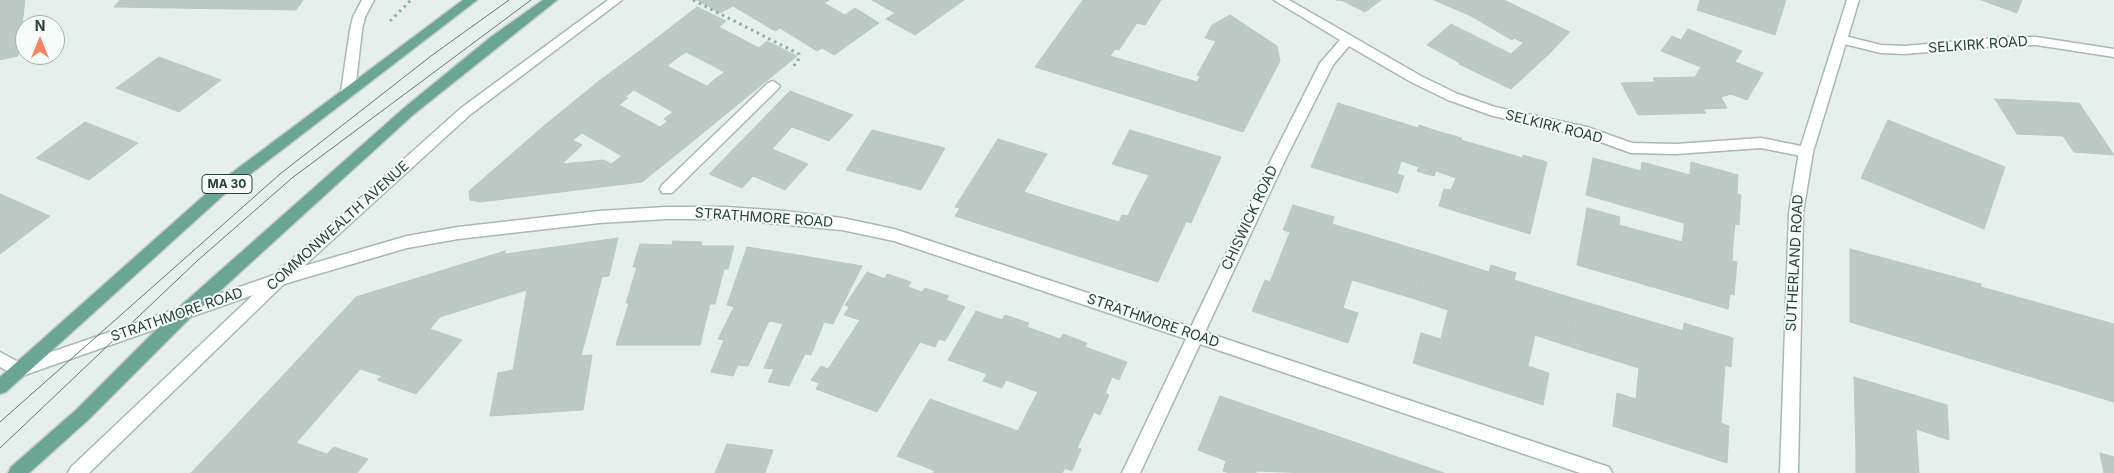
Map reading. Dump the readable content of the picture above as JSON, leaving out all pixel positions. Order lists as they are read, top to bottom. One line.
{"streets":{"main road":["MA 30"],"street":["SELKIRK ROAD","STRATHMORE ROAD","CHISWICK ROAD","COMMONWEALTH AVENUE","SUTHERLAND ROAD"]},"crossings":[["SELKIRK ROAD","CHISWICK ROAD"],["SELKIRK ROAD","SUTHERLAND ROAD"],["MA 30","STRATHMORE ROAD"],["STRATHMORE ROAD","CHISWICK ROAD"],["STRATHMORE ROAD","COMMONWEALTH AVENUE"]],"north":"top"}
